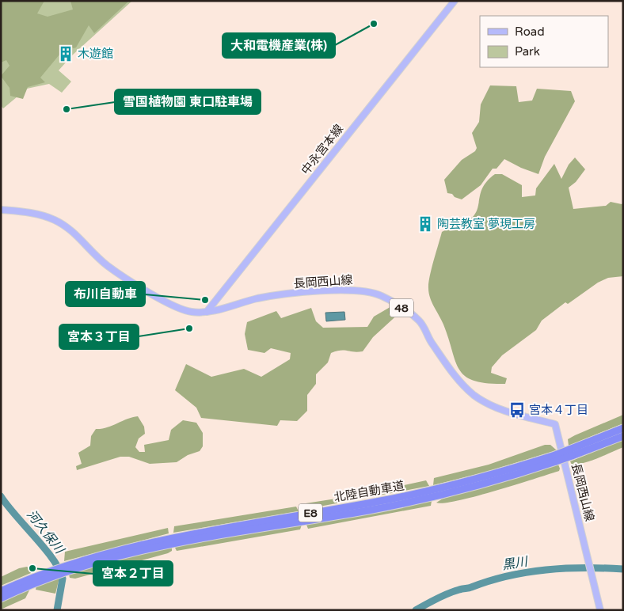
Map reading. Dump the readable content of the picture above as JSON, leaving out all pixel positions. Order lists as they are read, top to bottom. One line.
{"streets":{"highway":["北陸自動車道","E8"],"main road":["中永宮本線","長岡西山線","48"]},"crossings":[["中永宮本線","長岡西山線"]],"water":["河久保川","黒川"],"places":{"other":["大和電機産業(株)","雪国植物園 東口駐車場","布川自動車","宮本３丁目","宮本２丁目"],"building":["木遊館","陶芸教室 夢現工房"],"bus stop":["宮本４丁目"]},"legend":["Road","Park"]}
